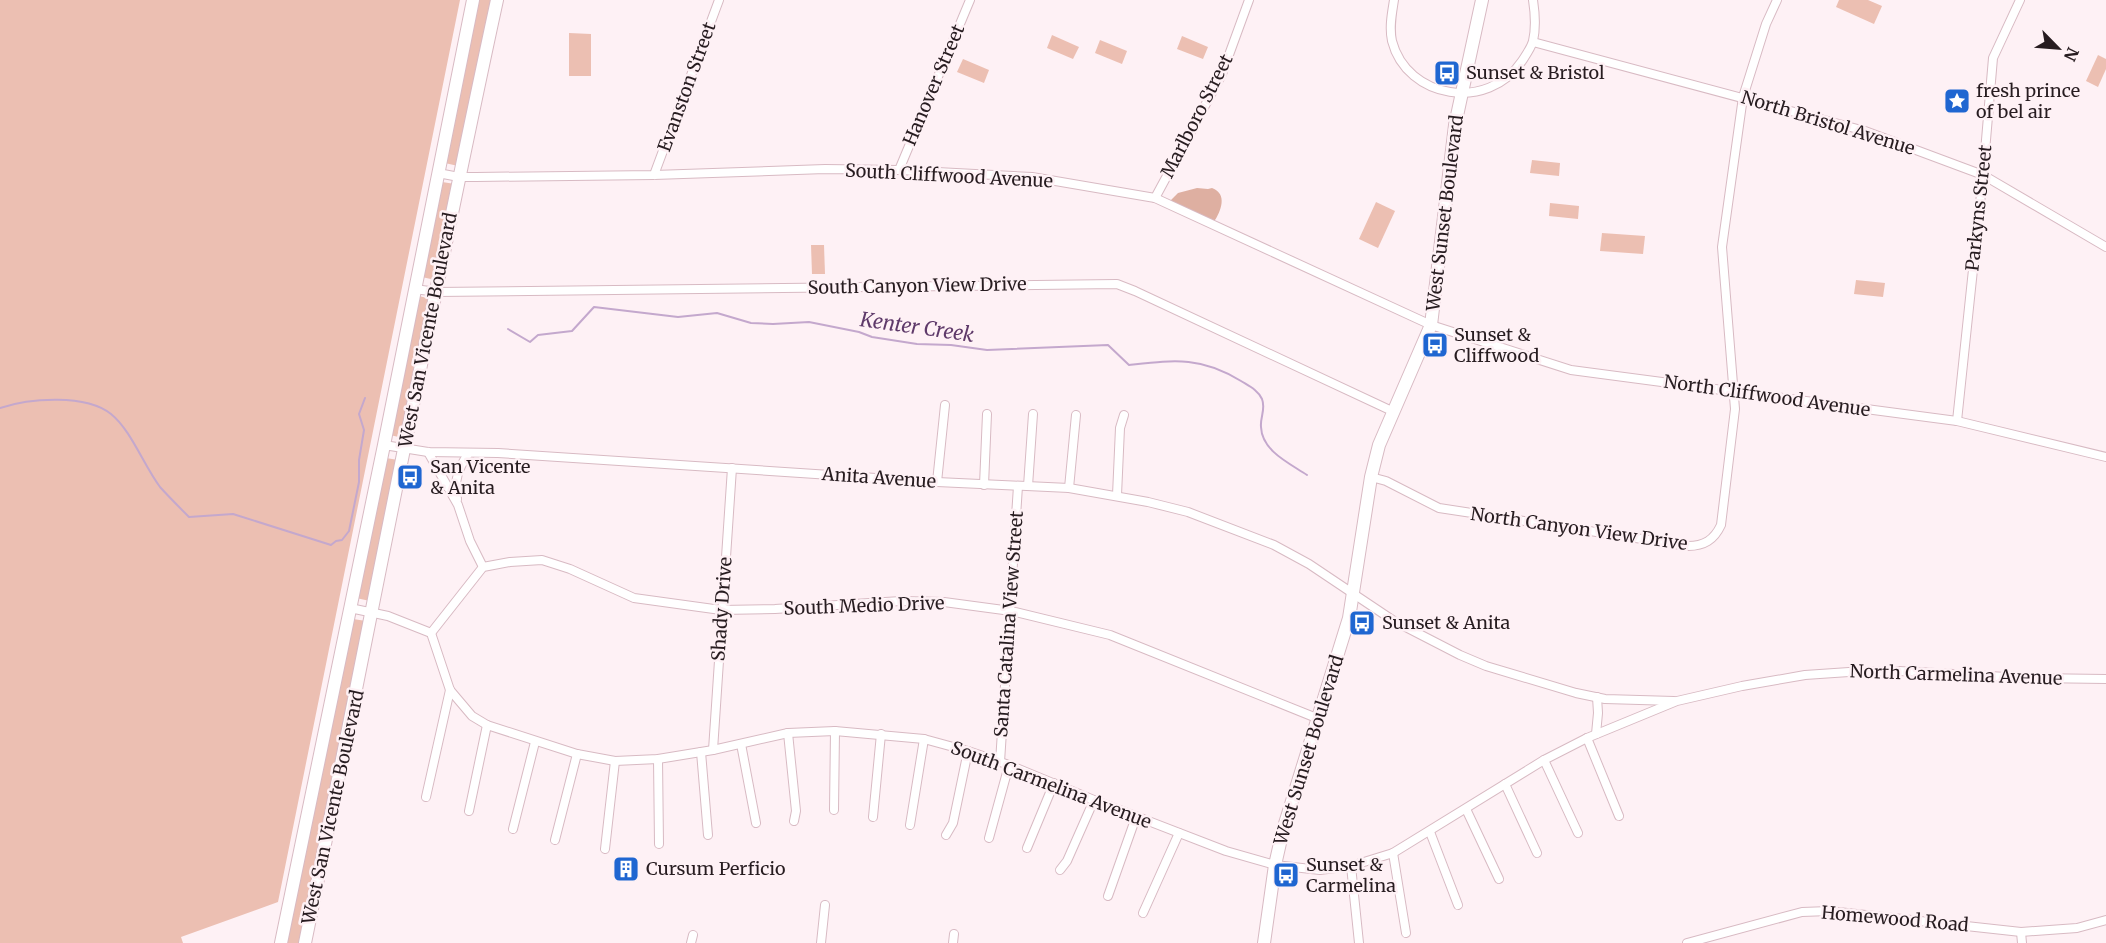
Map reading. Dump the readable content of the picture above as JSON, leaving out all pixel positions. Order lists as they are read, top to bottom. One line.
{"streets":{"main road":["West Sunset Boulevard","West San Vicente Boulevard"],"street":["Hanover Street","Evanston Street","Marlboro Street","North Bristol Avenue","South Cliffwood Avenue","Parkyns Street","South Canyon View Drive","North Cliffwood Avenue","Anita Avenue","North Canyon View Drive","South Medio Drive","Shady Drive","Santa Catalina View Street","North Carmelina Avenue","South Carmelina Avenue","Homewood Road"]},"crossings":[["Hanover Street","South Cliffwood Avenue"],["Evanston Street","South Cliffwood Avenue"],["Marlboro Street","South Cliffwood Avenue"],["North Bristol Avenue","Parkyns Street"],["South Cliffwood Avenue","West Sunset Boulevard"],["South Cliffwood Avenue","West San Vicente Boulevard"],["South Cliffwood Avenue","North Cliffwood Avenue"],["Parkyns Street","North Cliffwood Avenue"],["West Sunset Boulevard","South Canyon View Drive"],["West Sunset Boulevard","North Cliffwood Avenue"],["West Sunset Boulevard","Anita Avenue"],["West Sunset Boulevard","North Canyon View Drive"],["West Sunset Boulevard","South Medio Drive"],["West Sunset Boulevard","North Carmelina Avenue"],["West Sunset Boulevard","South Carmelina Avenue"],["South Canyon View Drive","West San Vicente Boulevard"],["West San Vicente Boulevard","Anita Avenue"],["North Cliffwood Avenue","North Canyon View Drive"],["Anita Avenue","Shady Drive"],["Anita Avenue","Santa Catalina View Street"],["Anita Avenue","North Carmelina Avenue"],["South Medio Drive","Shady Drive"],["South Medio Drive","Santa Catalina View Street"],["Shady Drive","South Carmelina Avenue"],["Santa Catalina View Street","South Carmelina Avenue"],["North Carmelina Avenue","South Carmelina Avenue"]],"water":["Kenter Creek"],"places":{"bus stop":["Sunset & Bristol","Sunset & Cliffwood","San Vicente & Anita","Sunset & Anita","Sunset & Carmelina"],"place":["fresh prince of bel air"],"building":["Cursum Perficio"]},"north":"bottom right"}
